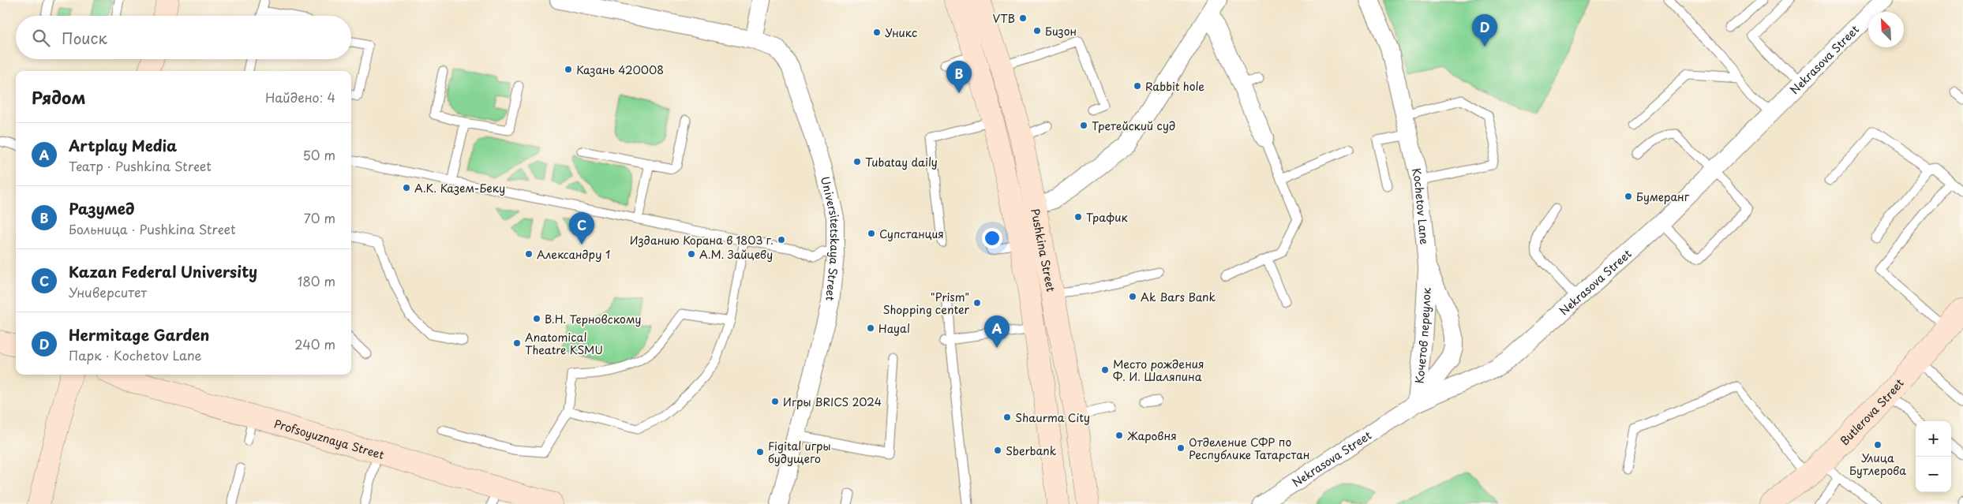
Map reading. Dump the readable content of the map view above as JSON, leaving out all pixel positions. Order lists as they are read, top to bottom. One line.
{"streets":{"main road":["Pushkina Street","Butlerova Street","Profsoyuznaya Street"],"street":["Nekrasova Street","Kochetov Lane","Universitetskaya Street","Кочетов переулок"]},"crossings":[["Nekrasova Street","Kochetov Lane"],["Nekrasova Street","Кочетов переулок"],["Kochetov Lane","Кочетов переулок"]],"places":["VTB","Бизон","Уникс","Казань 420008","Rabbit hole","Третейский суд","Tubatay daily","А.К. Казем-Беку","Бумеранг","Трафик","Супстанция","Изданию Корана в 1803 г.","Александру 1","А.М. Зайцеву","Ak Bars Bank","\"Prism\" Shopping center","В.Н. Терновскому","Hayal","Anatomical Theatre KSMU","Место рождения Ф. И. Шаляпина","Игры BRICS 2024","Shaurma City","Жаровня","Улица Бутлерова","Отделение СФР по Республике Татарстан","Sberbank","Figital игры будущего"],"north":"top left","page":{"pins":["D","B","C","A"],"search":"Поиск","heading":["Рядом","Найдено: 4"],"list":[{"mark":"A","name":"Artplay Media","note":"Театр · Pushkina Street","value":"50 m"},{"mark":"B","name":"Разумед","note":"Больница · Pushkina Street","value":"70 m"},{"mark":"C","name":"Kazan Federal University","note":"Университет","value":"180 m"},{"mark":"D","name":"Hermitage Garden","note":"Парк · Kochetov Lane","value":"240 m"}],"map_buttons":["+","−"]}}
